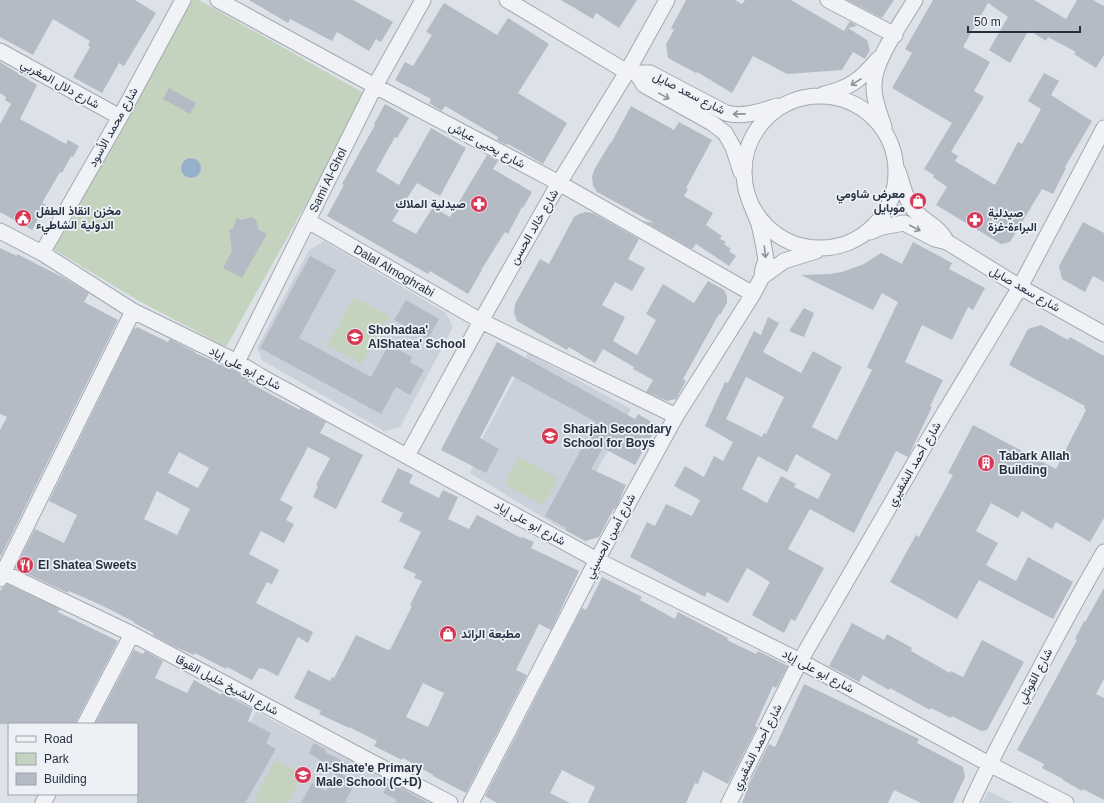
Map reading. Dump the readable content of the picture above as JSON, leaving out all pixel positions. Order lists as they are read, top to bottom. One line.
{"streets":{"street":["شارع دلال المغربي","شارع سعد صايل","شارع محمد الأسود","شارع يحيى عياش","Sami Al-Ghol","شارع خالد الحسن","Dalal Almoghrabi","شارع ابو على إياد","شارع أحمد الشقيري","شارع أمين الحسيني","شارع القوتلي","شارع الشيخ خليل القوقا"]},"crossings":[["شارع دلال المغربي","شارع محمد الأسود"],["شارع سعد صايل","شارع خالد الحسن"],["شارع سعد صايل","شارع أحمد الشقيري"],["شارع محمد الأسود","شارع ابو على إياد"],["شارع يحيى عياش","Sami Al-Ghol"],["شارع يحيى عياش","شارع خالد الحسن"],["شارع يحيى عياش","شارع أمين الحسيني"],["Sami Al-Ghol","Dalal Almoghrabi"],["Sami Al-Ghol","شارع ابو على إياد"],["شارع خالد الحسن","Dalal Almoghrabi"],["شارع خالد الحسن","شارع ابو على إياد"],["Dalal Almoghrabi","شارع أمين الحسيني"],["شارع ابو على إياد","شارع أحمد الشقيري"],["شارع ابو على إياد","شارع أمين الحسيني"],["شارع ابو على إياد","شارع القوتلي"]],"places":{"shop":["معرض شاومي موبايل","مطبعة الرائد"],"pharmacy":["صيدلية الملاك","صيدلية البراءة-غزة"],"public building":["مخزن انقاذ الطفل الدولية الشاطيء"],"school or university":["Shohadaa' AlShatea' School","Sharjah Secondary School for Boys","Al-Shate'e Primary Male School (C+D)"],"building":["Tabark Allah Building"],"restaurant":["El Shatea Sweets"]},"legend":["Road","Park","Building"],"scale_bar":"50 m"}
